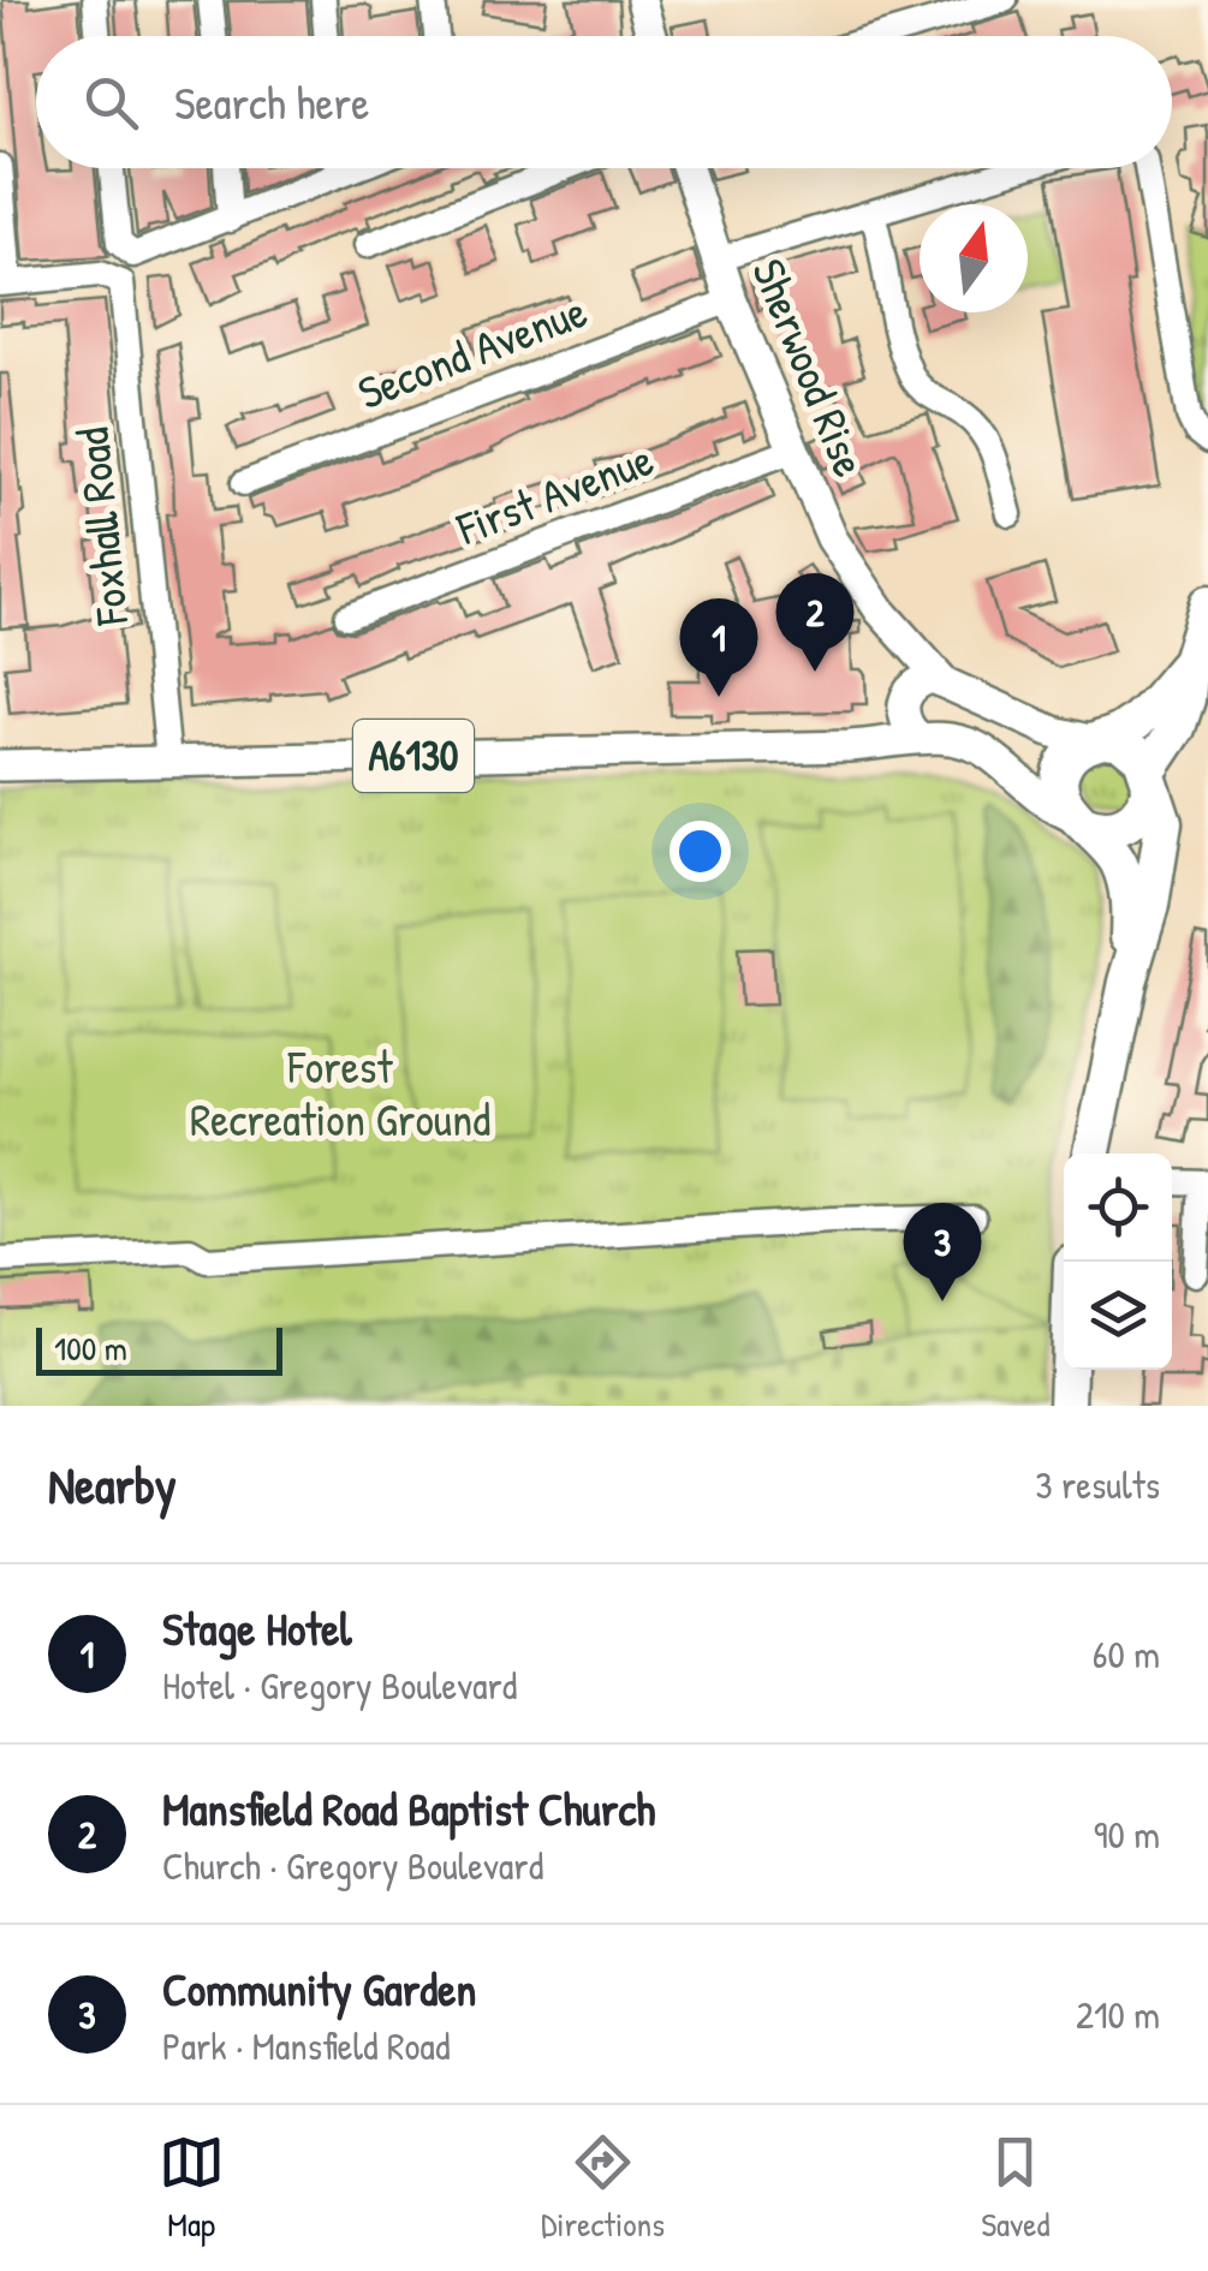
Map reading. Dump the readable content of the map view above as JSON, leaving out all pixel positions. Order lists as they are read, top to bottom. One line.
{"streets":{"main road":["Sherwood Rise","A6130"],"street":["Second Avenue","First Avenue","Foxhall Road"]},"crossings":[["Second Avenue","Sherwood Rise"],["Sherwood Rise","First Avenue"],["Sherwood Rise","A6130"],["Foxhall Road","A6130"]],"parks":["Forest Recreation Ground"],"scale_bar":"100 m","north":"top","page":{"search":"Search here","pins":["2","1","3"],"scale":"100 m","heading":["Nearby","3 results"],"list":[{"mark":"1","name":"Stage Hotel","note":"Hotel · Gregory Boulevard","value":"60 m"},{"mark":"2","name":"Mansfield Road Baptist Church","note":"Church · Gregory Boulevard","value":"90 m"},{"mark":"3","name":"Community Garden","note":"Park · Mansfield Road","value":"210 m"}],"nav":["Map","Directions","Saved"]}}
